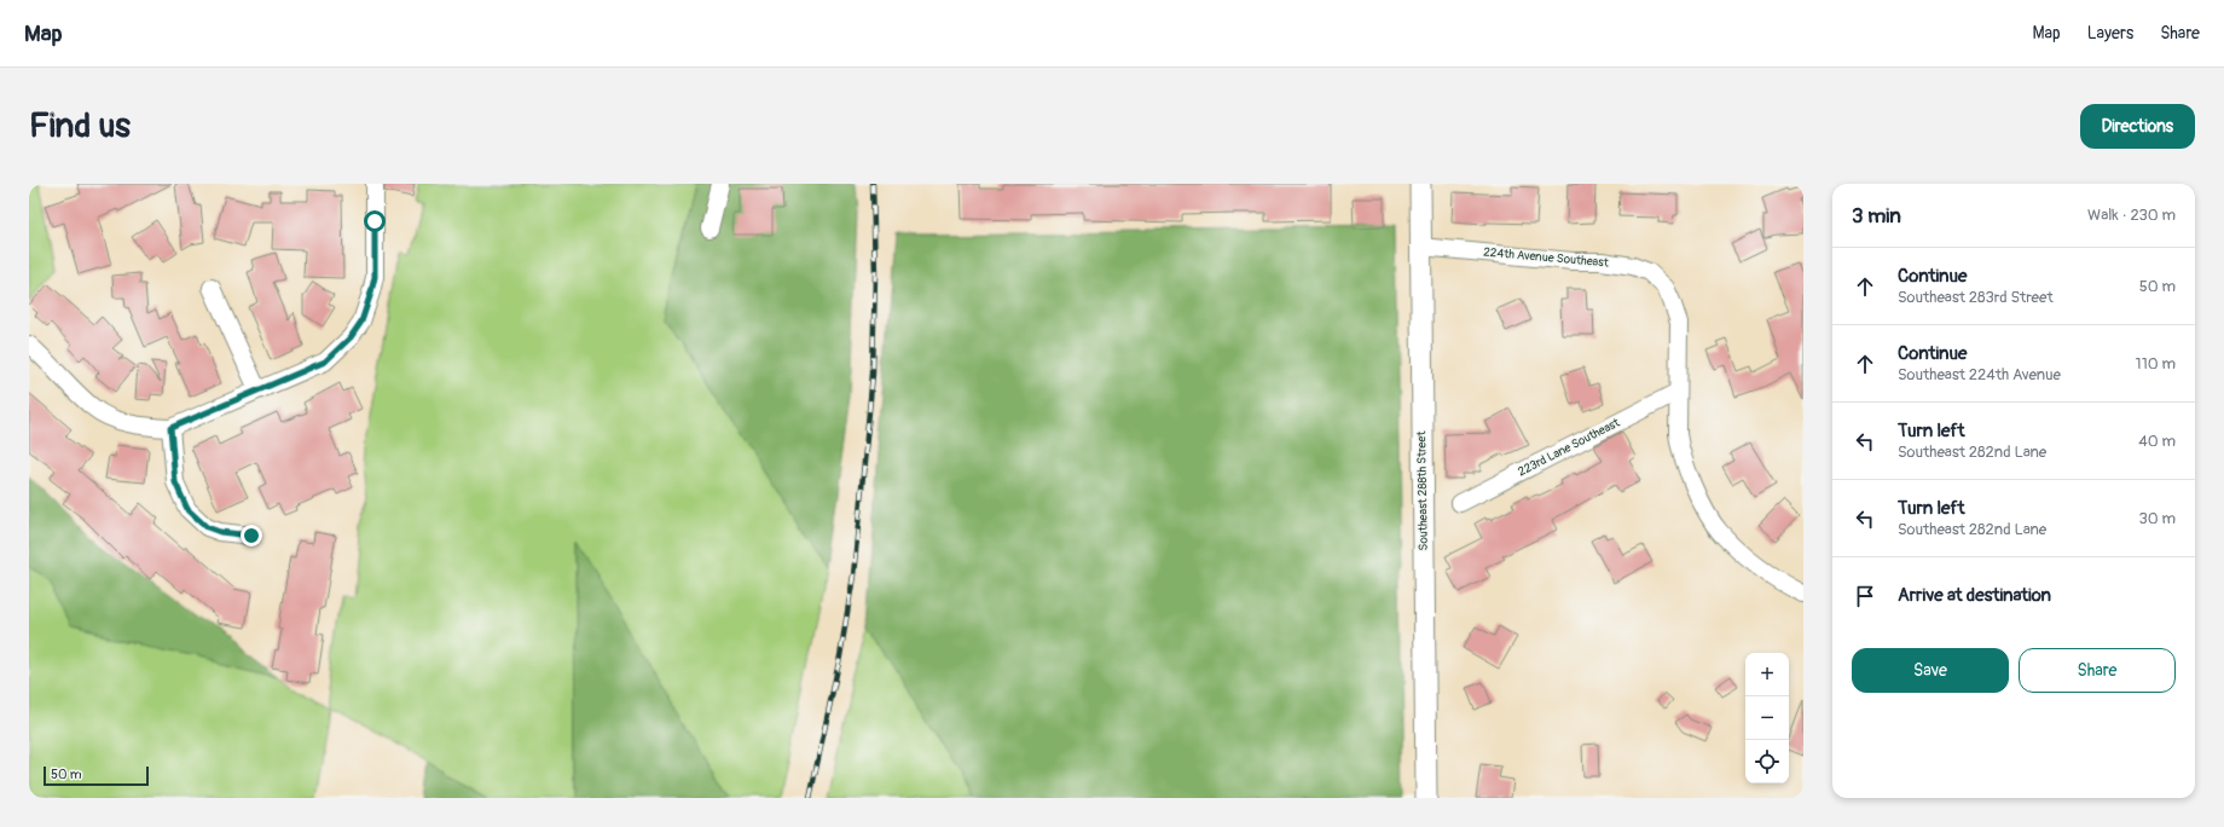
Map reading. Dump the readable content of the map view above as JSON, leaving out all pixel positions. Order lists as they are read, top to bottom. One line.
{"streets":{"street":["224th Avenue Southeast","223rd Lane Southeast","Southeast 288th Street"]},"crossings":[["224th Avenue Southeast","223rd Lane Southeast"],["224th Avenue Southeast","Southeast 288th Street"]],"scale_bar":"50 m","page":{"header":"Map","nav":["Map","Layers","Share"],"buttons":["Directions",["Save","Share"]],"title":"Find us","heading":["3 min","Walk · 230 m"],"list":[["Continue","Southeast 283rd Street","50 m"],["Continue","Southeast 224th Avenue","110 m"],["Turn left","Southeast 282nd Lane","40 m"],["Turn left","Southeast 282nd Lane","30 m"],"Arrive at destination"],"map_buttons":["+","−"],"scale":"50 m"}}
